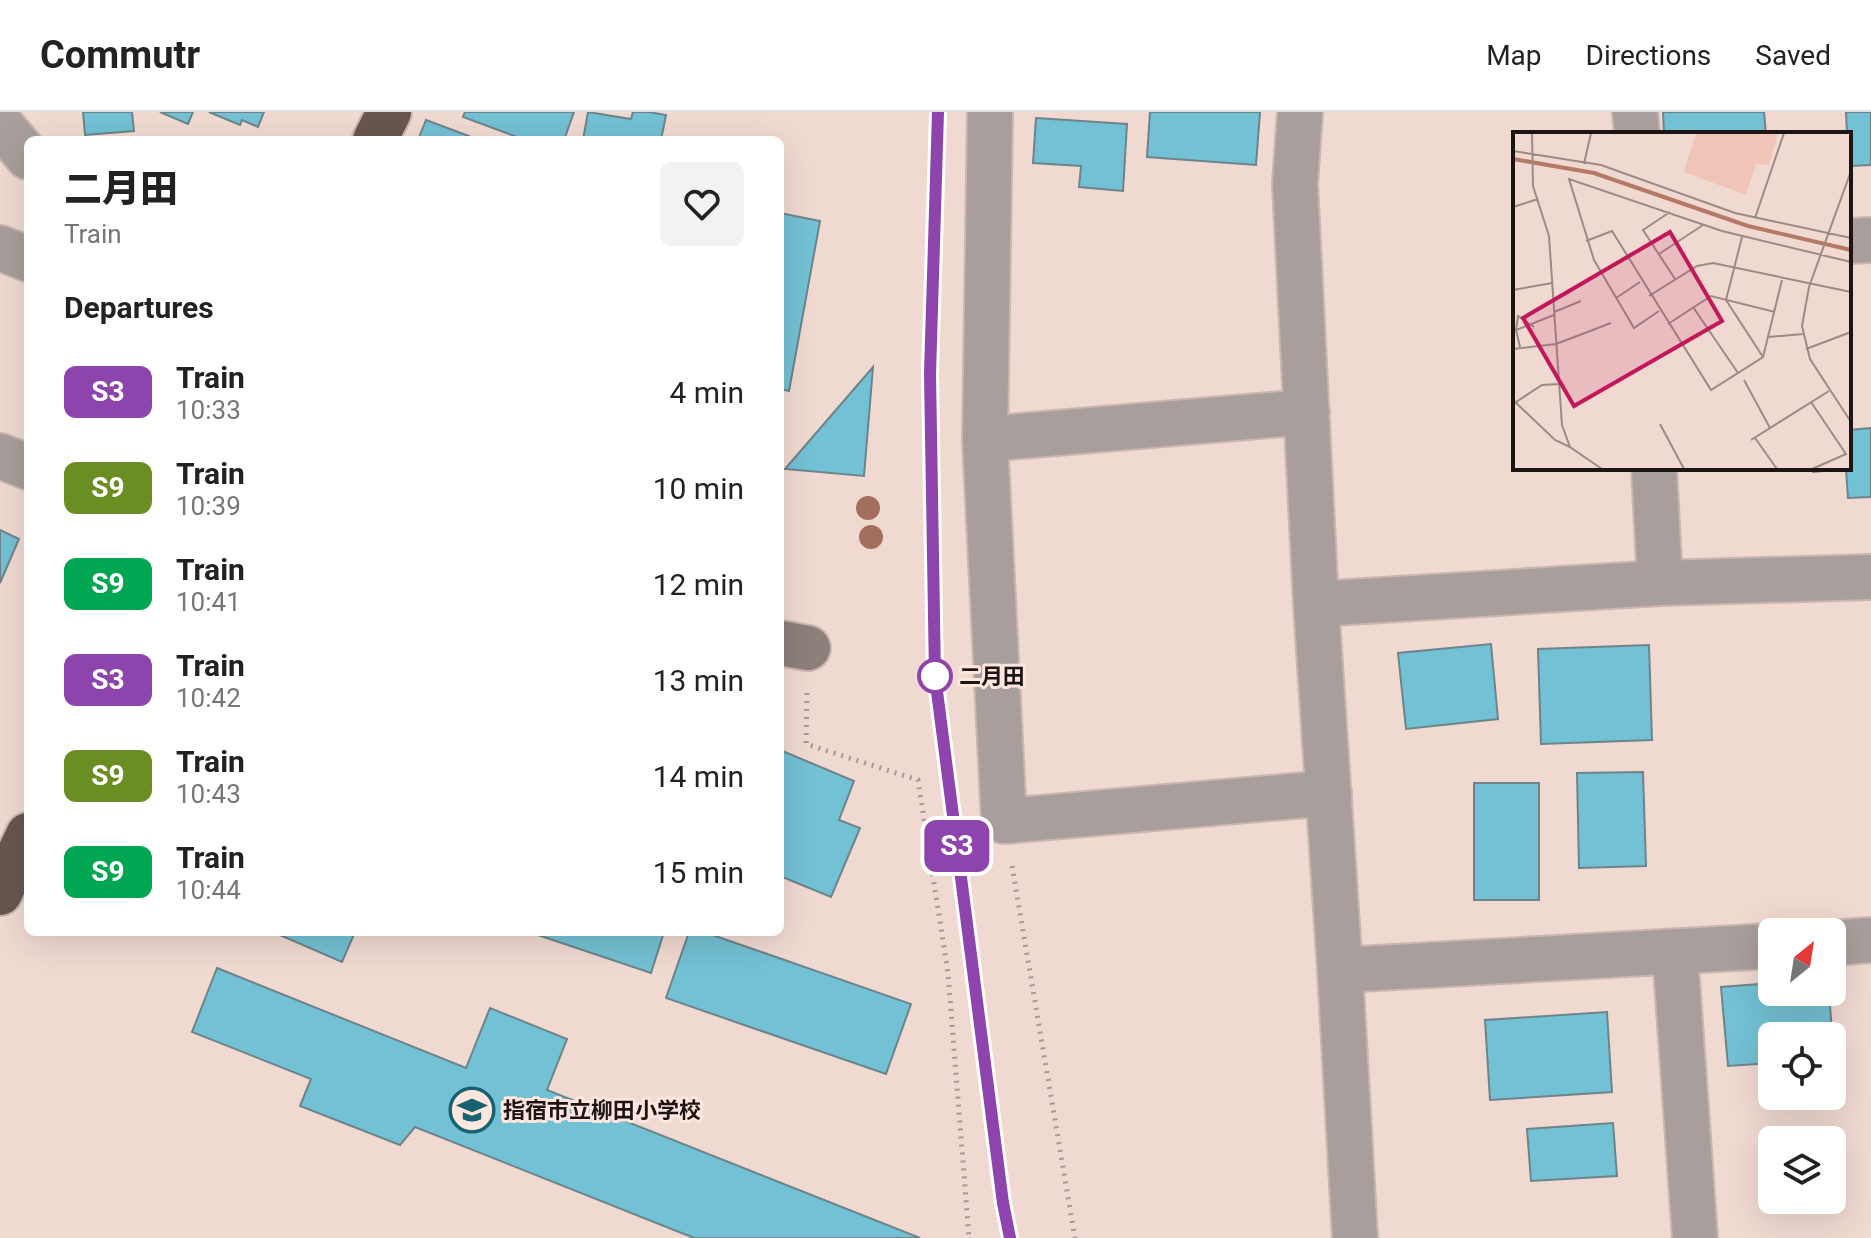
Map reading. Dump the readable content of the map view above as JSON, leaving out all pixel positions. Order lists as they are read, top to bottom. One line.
{"places":{"other":["二月田"],"school or university":["指宿市立柳田小学校"]},"north":"top right","page":{"header":"Commutr","nav":["Map","Directions","Saved"],"on_map":"S3","heading":[["二月田","Train"],"Departures"],"list":[{"mark":"S3","name":"Train","note":"10:33","value":"4 min"},{"mark":"S9","name":"Train","note":"10:39","value":"10 min"},{"mark":"S9","name":"Train","note":"10:41","value":"12 min"},{"mark":"S3","name":"Train","note":"10:42","value":"13 min"},{"mark":"S9","name":"Train","note":"10:43","value":"14 min"},{"mark":"S9","name":"Train","note":"10:44","value":"15 min"}]}}
